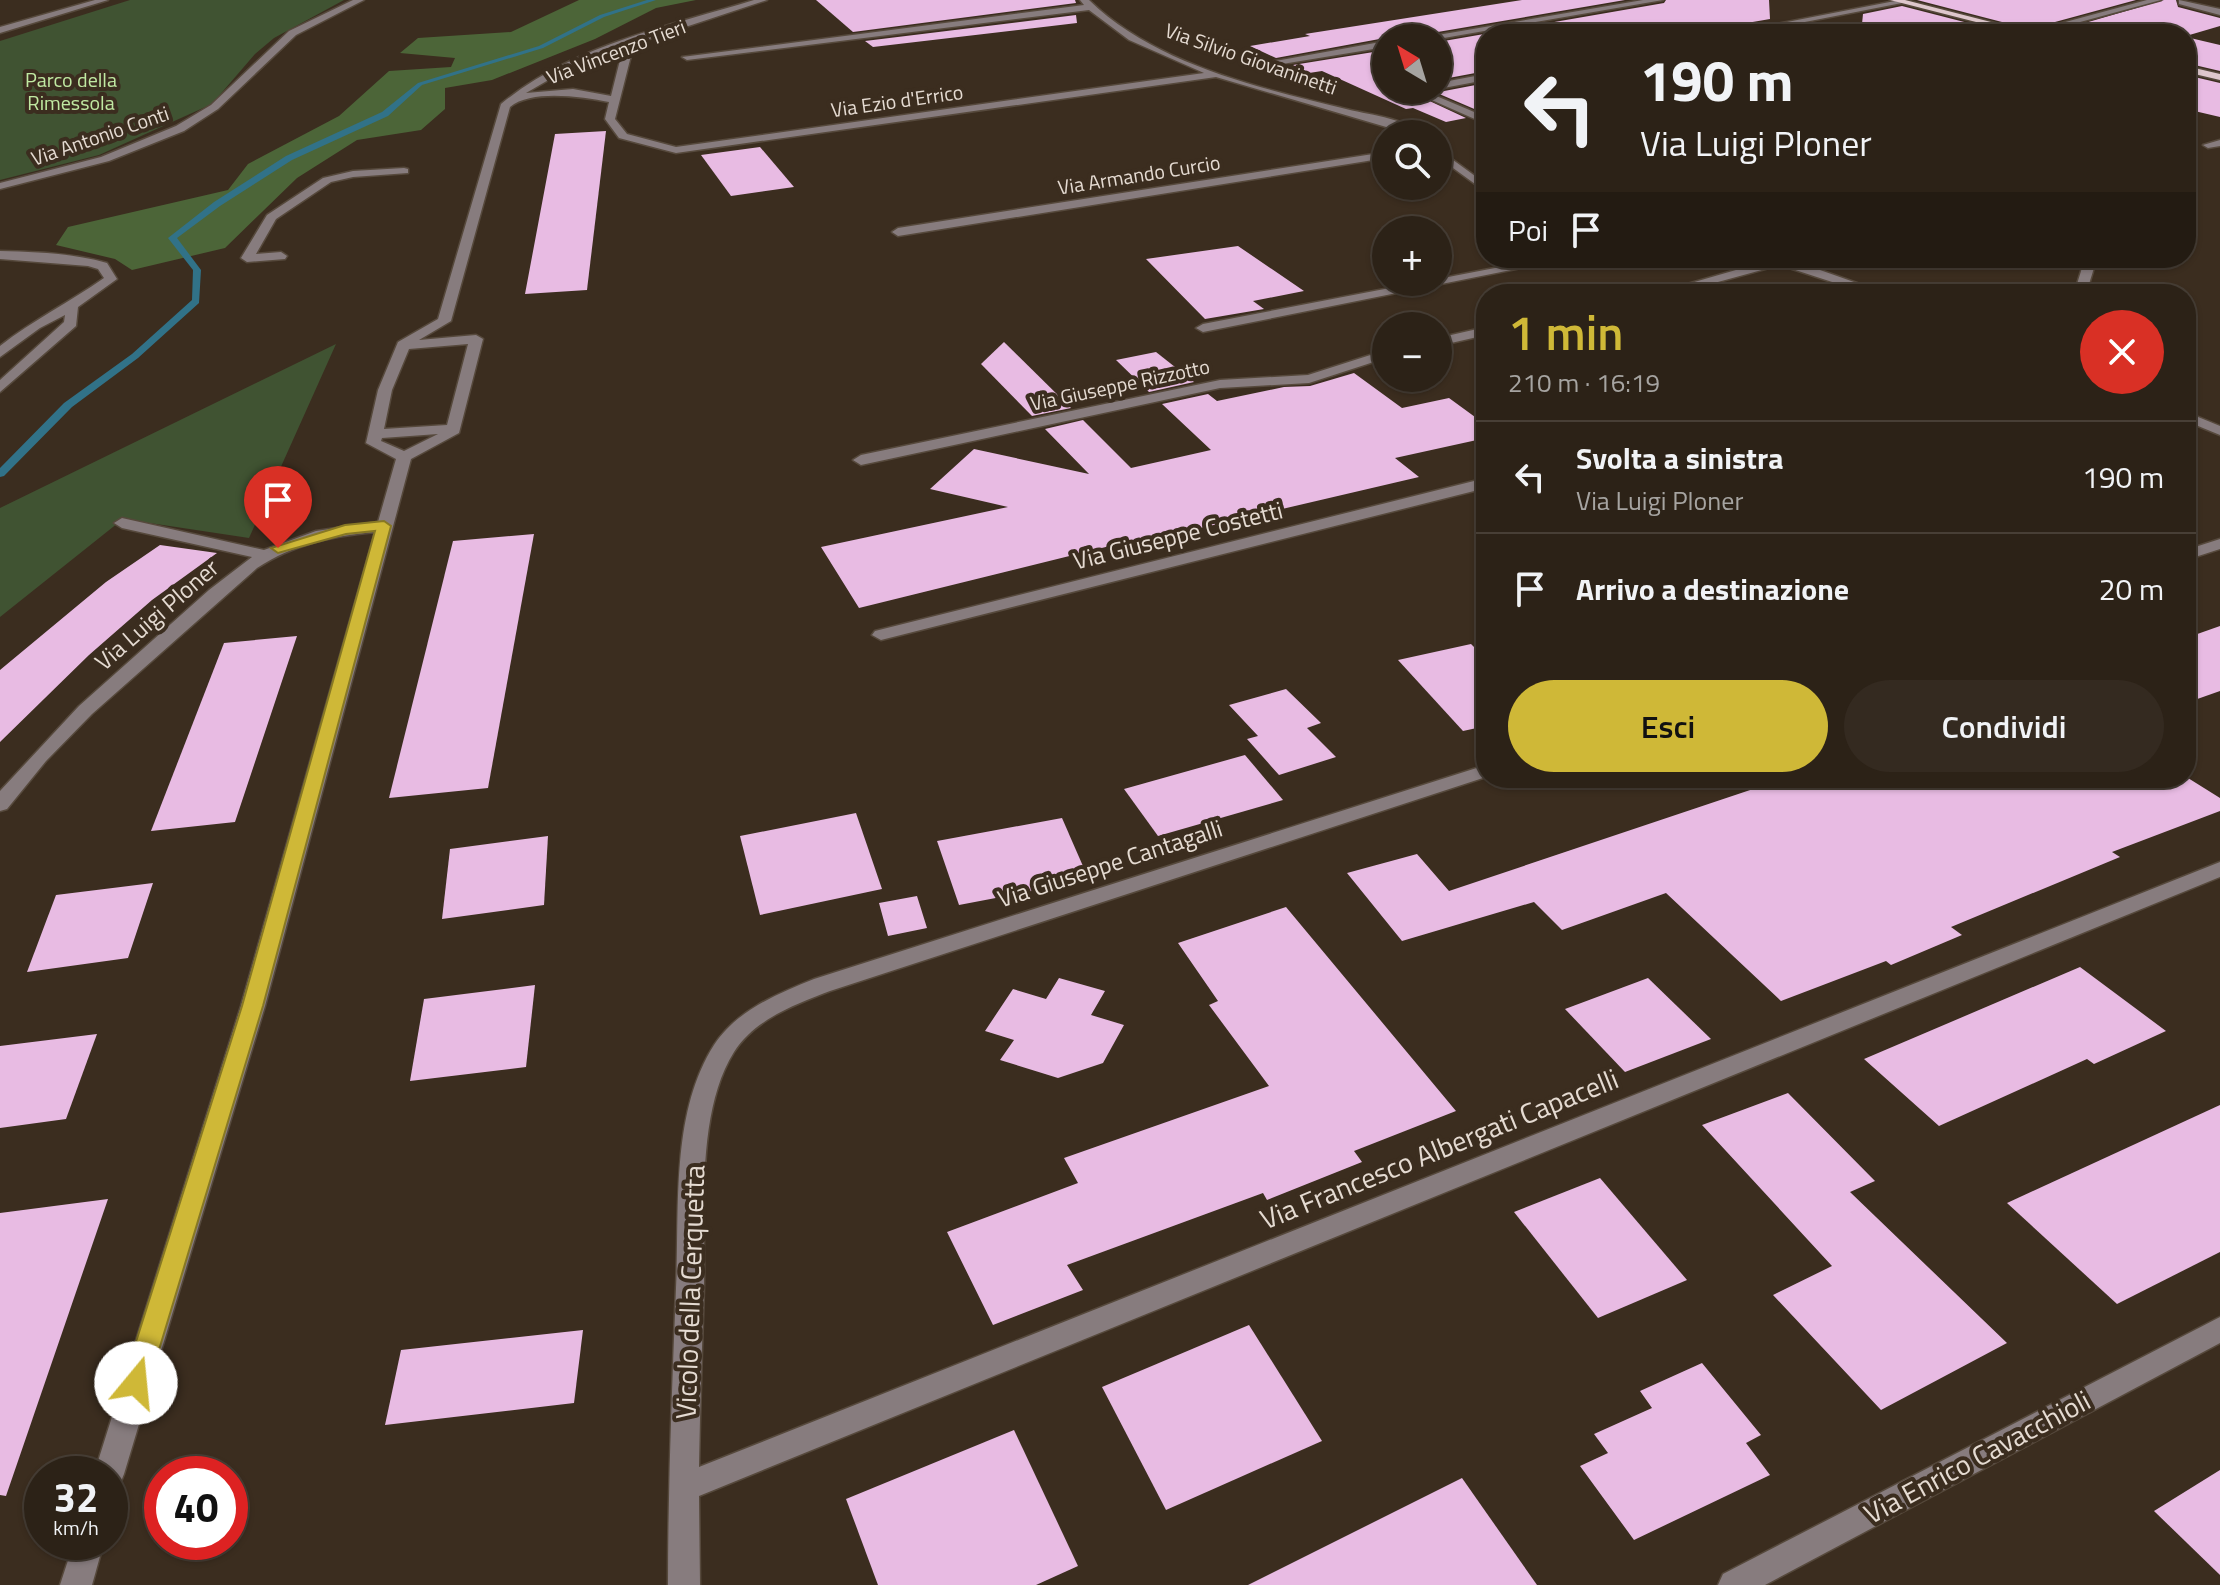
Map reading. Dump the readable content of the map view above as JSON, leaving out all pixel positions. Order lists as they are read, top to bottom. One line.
{"streets":{"street":["Via Vincenzo Tieri","Via Silvio Giovaninetti","Via Ezio d'Errico","Via Antonio Conti","Via Armando Curcio","Via Giuseppe Rizzotto","Via Giuseppe Costetti","Via Luigi Ploner","Via Giuseppe Cantagalli","Via Francesco Albergati Capacelli","Vicolo della Cerquetta","Via Enrico Cavacchioli"]},"crossings":[["Via Vincenzo Tieri","Via Ezio d'Errico"],["Via Silvio Giovaninetti","Via Ezio d'Errico"],["Via Giuseppe Cantagalli","Vicolo della Cerquetta"],["Via Francesco Albergati Capacelli","Vicolo della Cerquetta"]],"parks":["Parco della Rimessola"],"north":"top left","page":{"map_buttons":["+","−"],"turn":["190 m","Via Luigi Ploner"],"then":"Poi","heading":["1 min","210 m · 16:19"],"list":[{"name":"Svolta a sinistra","note":"Via Luigi Ploner","value":"190 m"},{"name":"Arrivo a destinazione","value":"20 m"}],"buttons":["Esci","Condividi"],"speed":"32 km/h","limit":"40"}}
